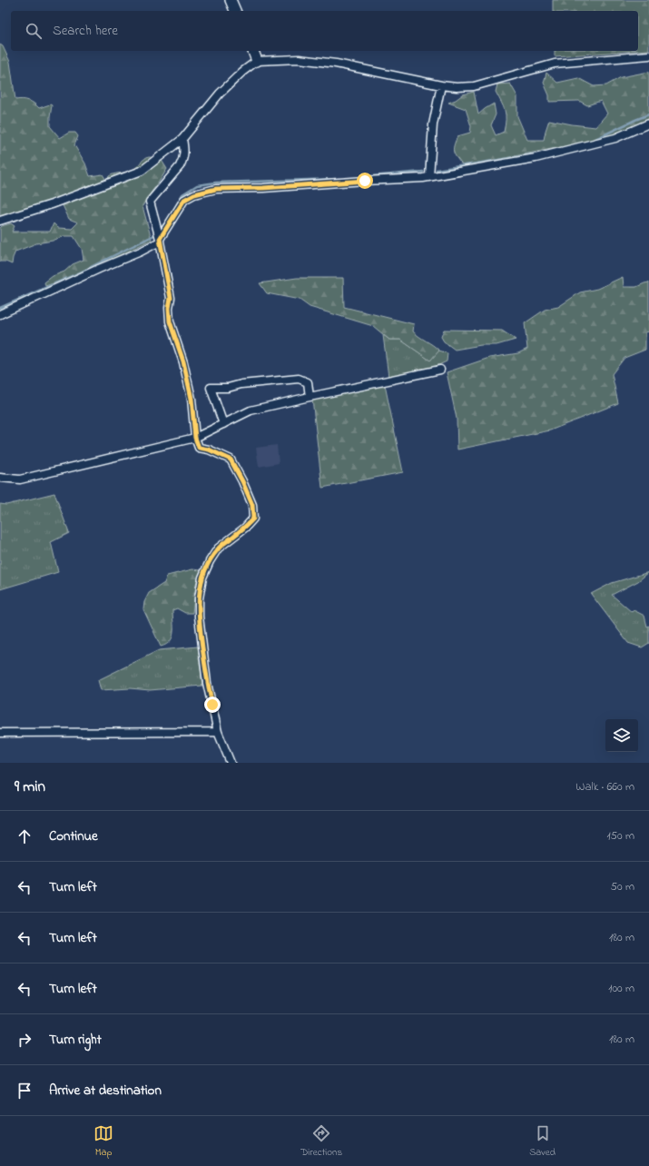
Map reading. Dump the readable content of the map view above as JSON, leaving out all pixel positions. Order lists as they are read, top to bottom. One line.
{"page":{"search":"Search here","heading":["9 min","Walk · 660 m"],"list":[["Continue","150 m"],["Turn left","50 m"],["Turn left","180 m"],["Turn left","100 m"],["Turn right","180 m"],"Arrive at destination"],"nav":["Map","Directions","Saved"]}}
